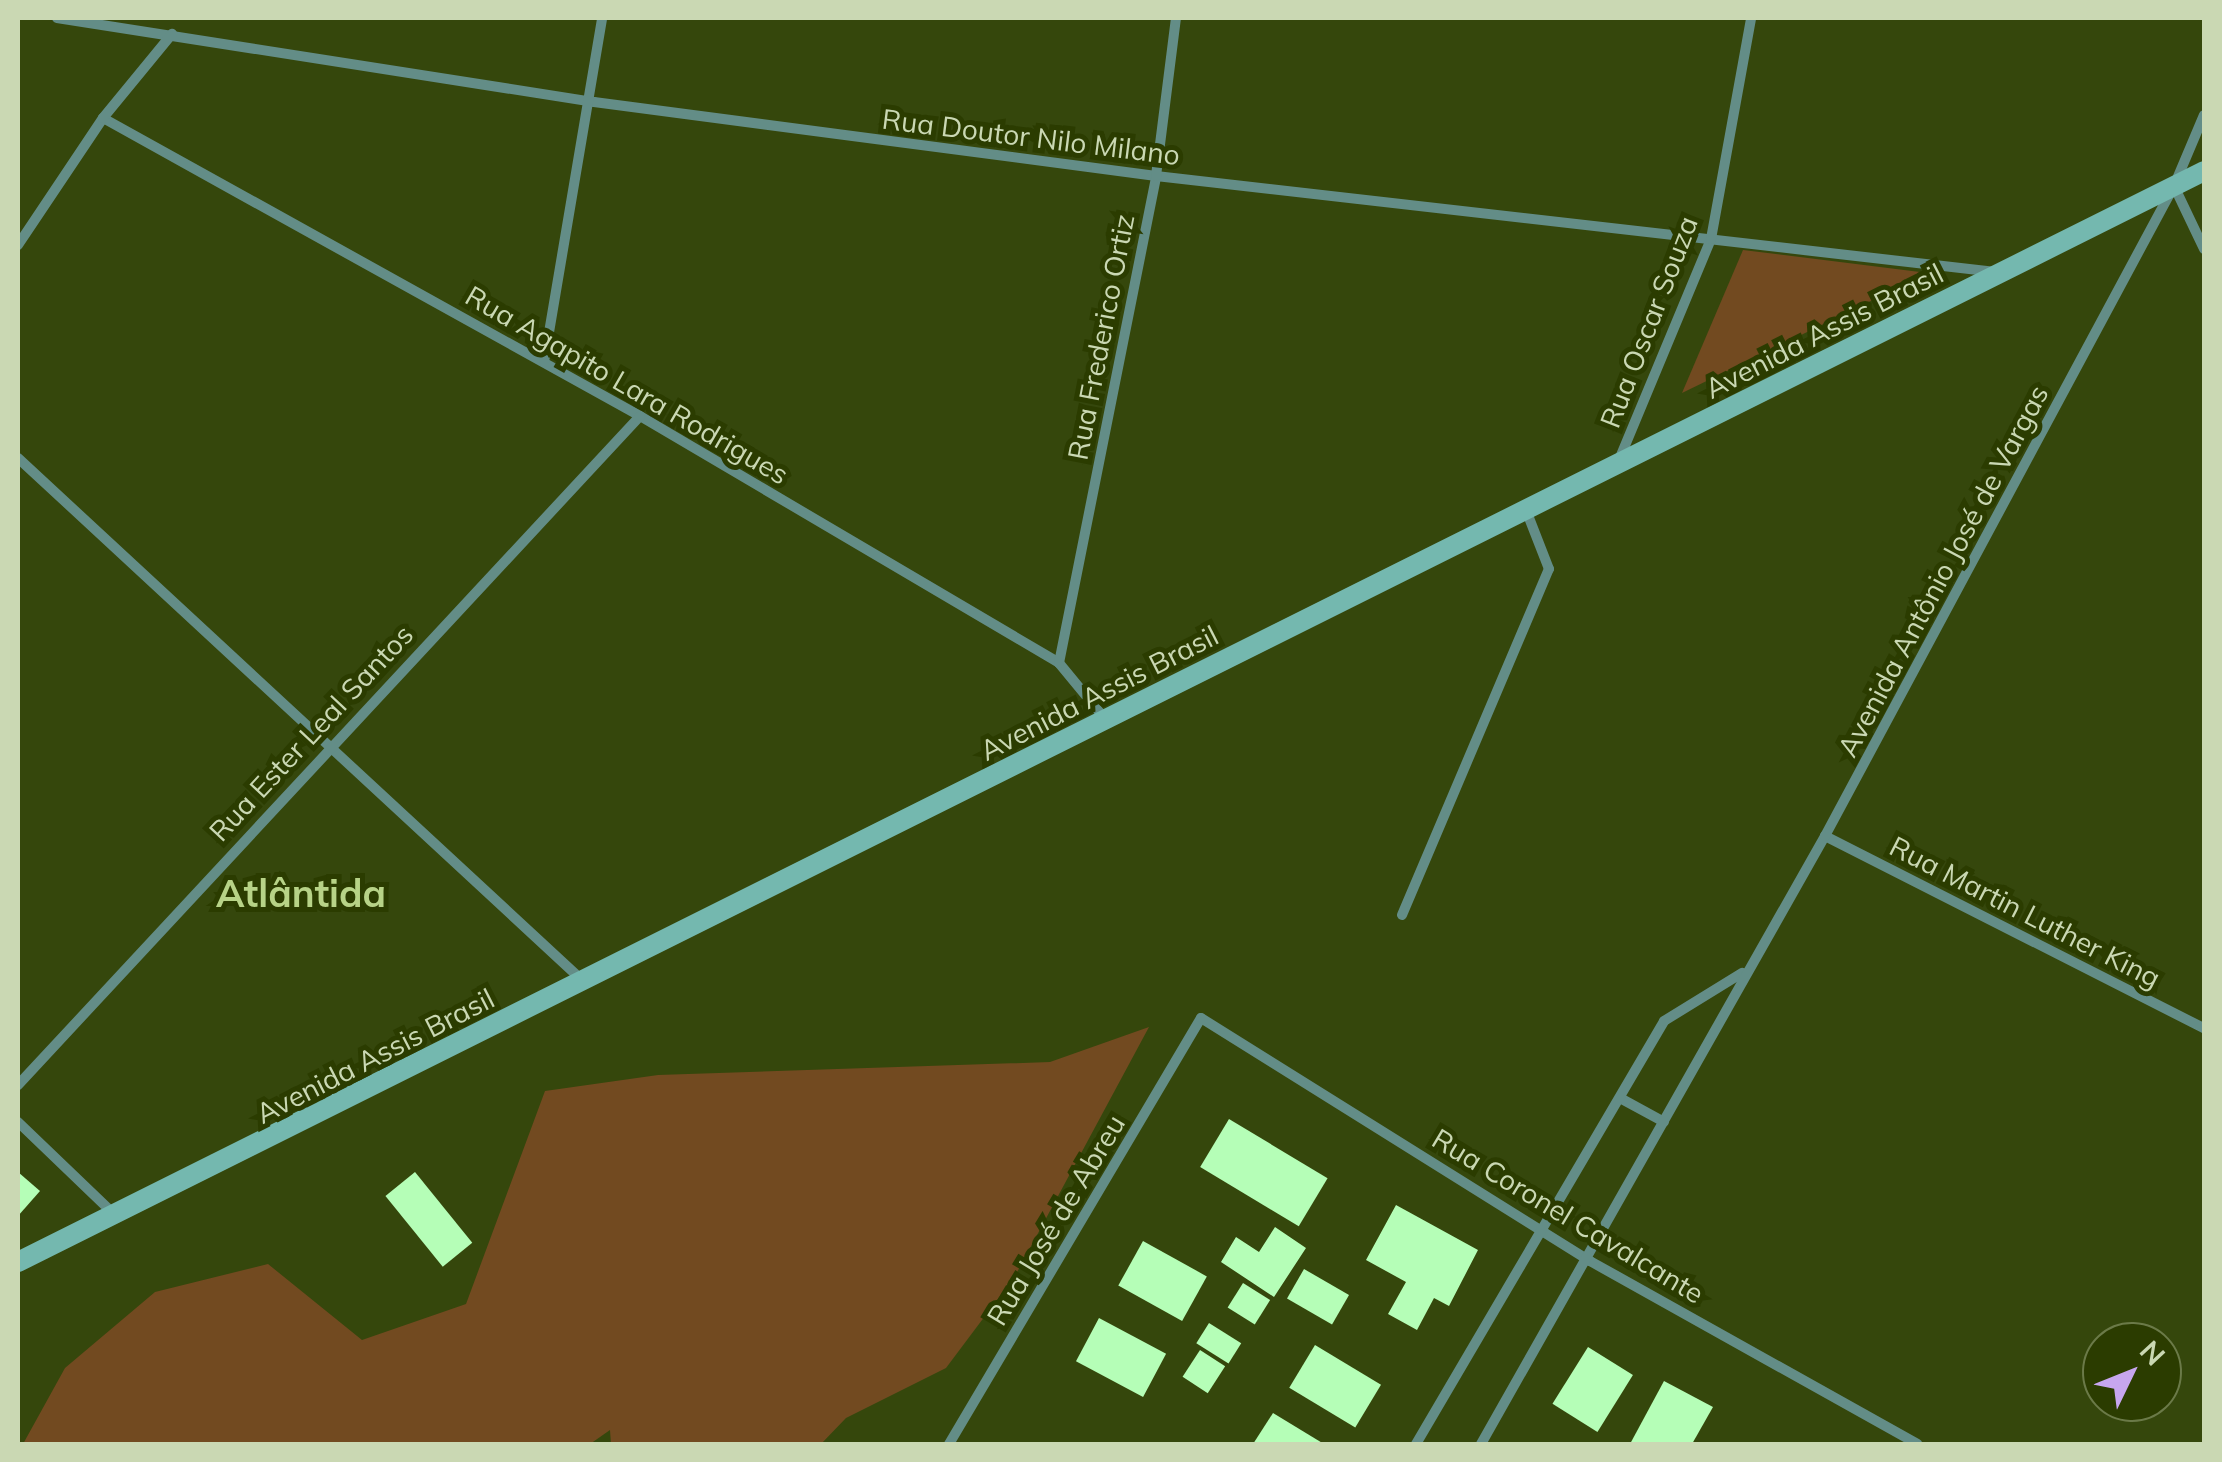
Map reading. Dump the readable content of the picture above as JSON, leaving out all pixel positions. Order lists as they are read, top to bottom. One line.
{"streets":{"main road":["Avenida Assis Brasil"],"street":["Rua Doutor Nilo Milano","Rua Oscar Souza","Rua Frederico Ortiz","Rua Agapito Lara Rodrigues","Avenida Antônio José de Vargas","Rua Ester Leal Santos","Rua Martin Luther King","Rua Coronel Cavalcante","Rua José de Abreu"]},"crossings":[["Rua Doutor Nilo Milano","Rua Oscar Souza"],["Rua Doutor Nilo Milano","Avenida Assis Brasil"],["Rua Doutor Nilo Milano","Rua Frederico Ortiz"],["Rua Oscar Souza","Avenida Assis Brasil"],["Avenida Assis Brasil","Rua Agapito Lara Rodrigues"],["Avenida Assis Brasil","Avenida Antônio José de Vargas"],["Rua Frederico Ortiz","Rua Agapito Lara Rodrigues"],["Rua Agapito Lara Rodrigues","Rua Ester Leal Santos"],["Avenida Antônio José de Vargas","Rua Martin Luther King"],["Avenida Antônio José de Vargas","Rua Coronel Cavalcante"],["Rua Coronel Cavalcante","Rua José de Abreu"]],"districts":["Atlântida"],"north":"top right"}
